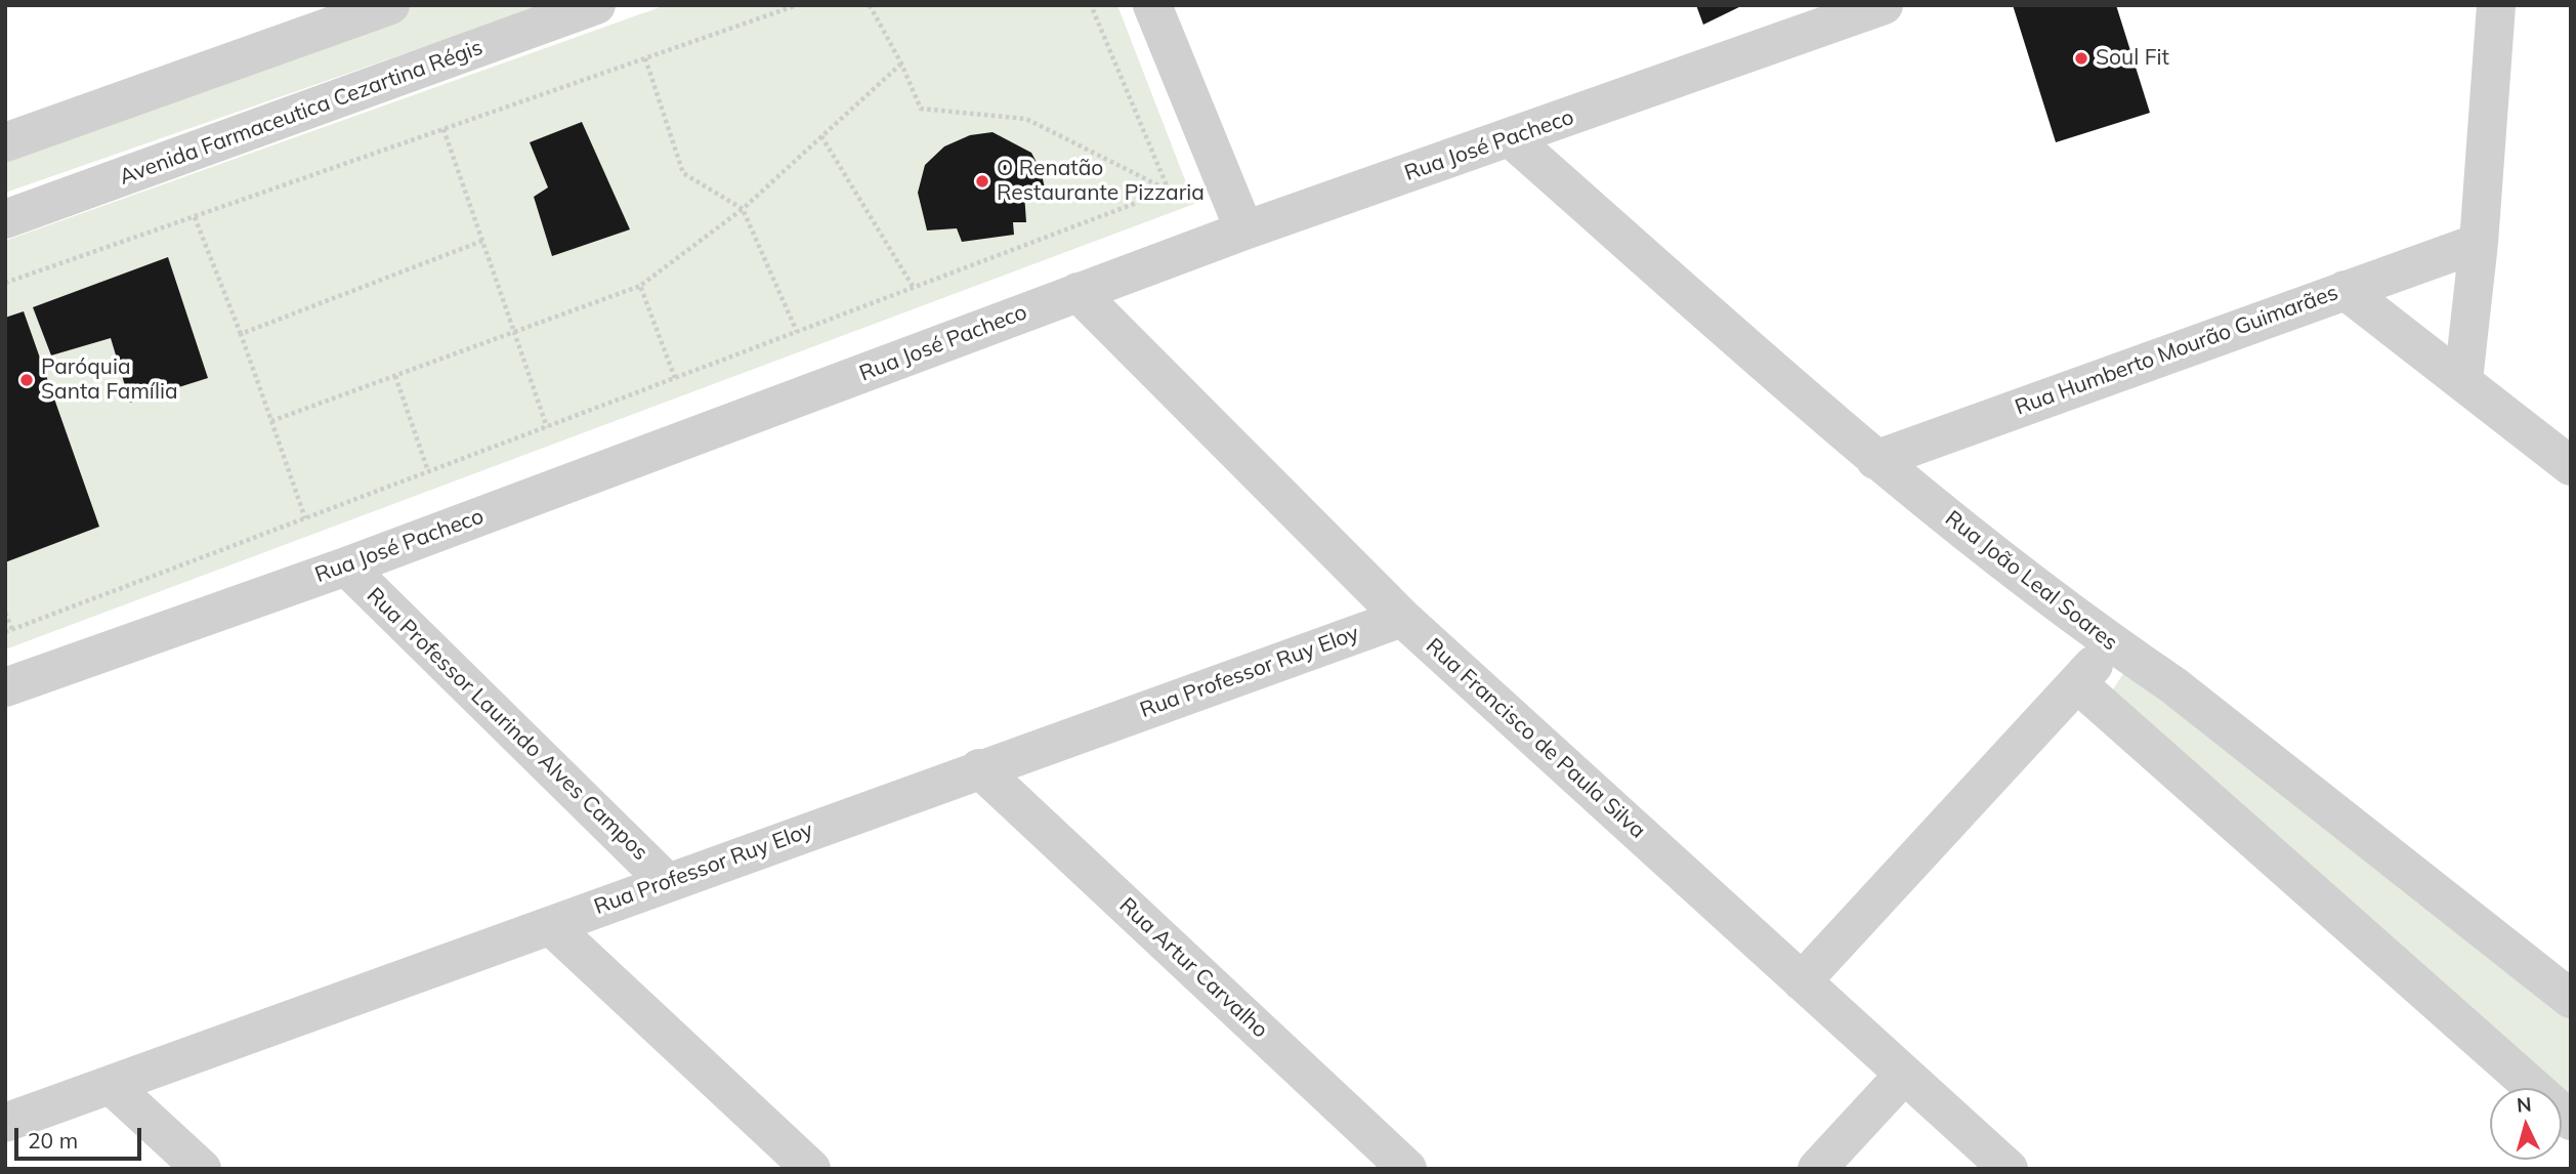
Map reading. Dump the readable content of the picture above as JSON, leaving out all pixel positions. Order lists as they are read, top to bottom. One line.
{"streets":{"street":["Avenida Farmaceutica Cezartina Régis","Rua José Pacheco","Rua Humberto Mourão Guimarães","Rua João Leal Soares","Rua Professor Ruy Eloy","Rua Professor Laurindo Alves Campos","Rua Francisco de Paula Silva","Rua Artur Carvalho"]},"crossings":[["Rua José Pacheco","Rua João Leal Soares"],["Rua José Pacheco","Rua Professor Laurindo Alves Campos"],["Rua José Pacheco","Rua Francisco de Paula Silva"],["Rua Humberto Mourão Guimarães","Rua João Leal Soares"],["Rua Professor Ruy Eloy","Rua Professor Laurindo Alves Campos"],["Rua Professor Ruy Eloy","Rua Francisco de Paula Silva"],["Rua Professor Ruy Eloy","Rua Artur Carvalho"]],"places":["Soul Fit","O Renatão Restaurante Pizzaria","Paróquia Santa Família"],"scale_bar":"20 m","north":"top"}
